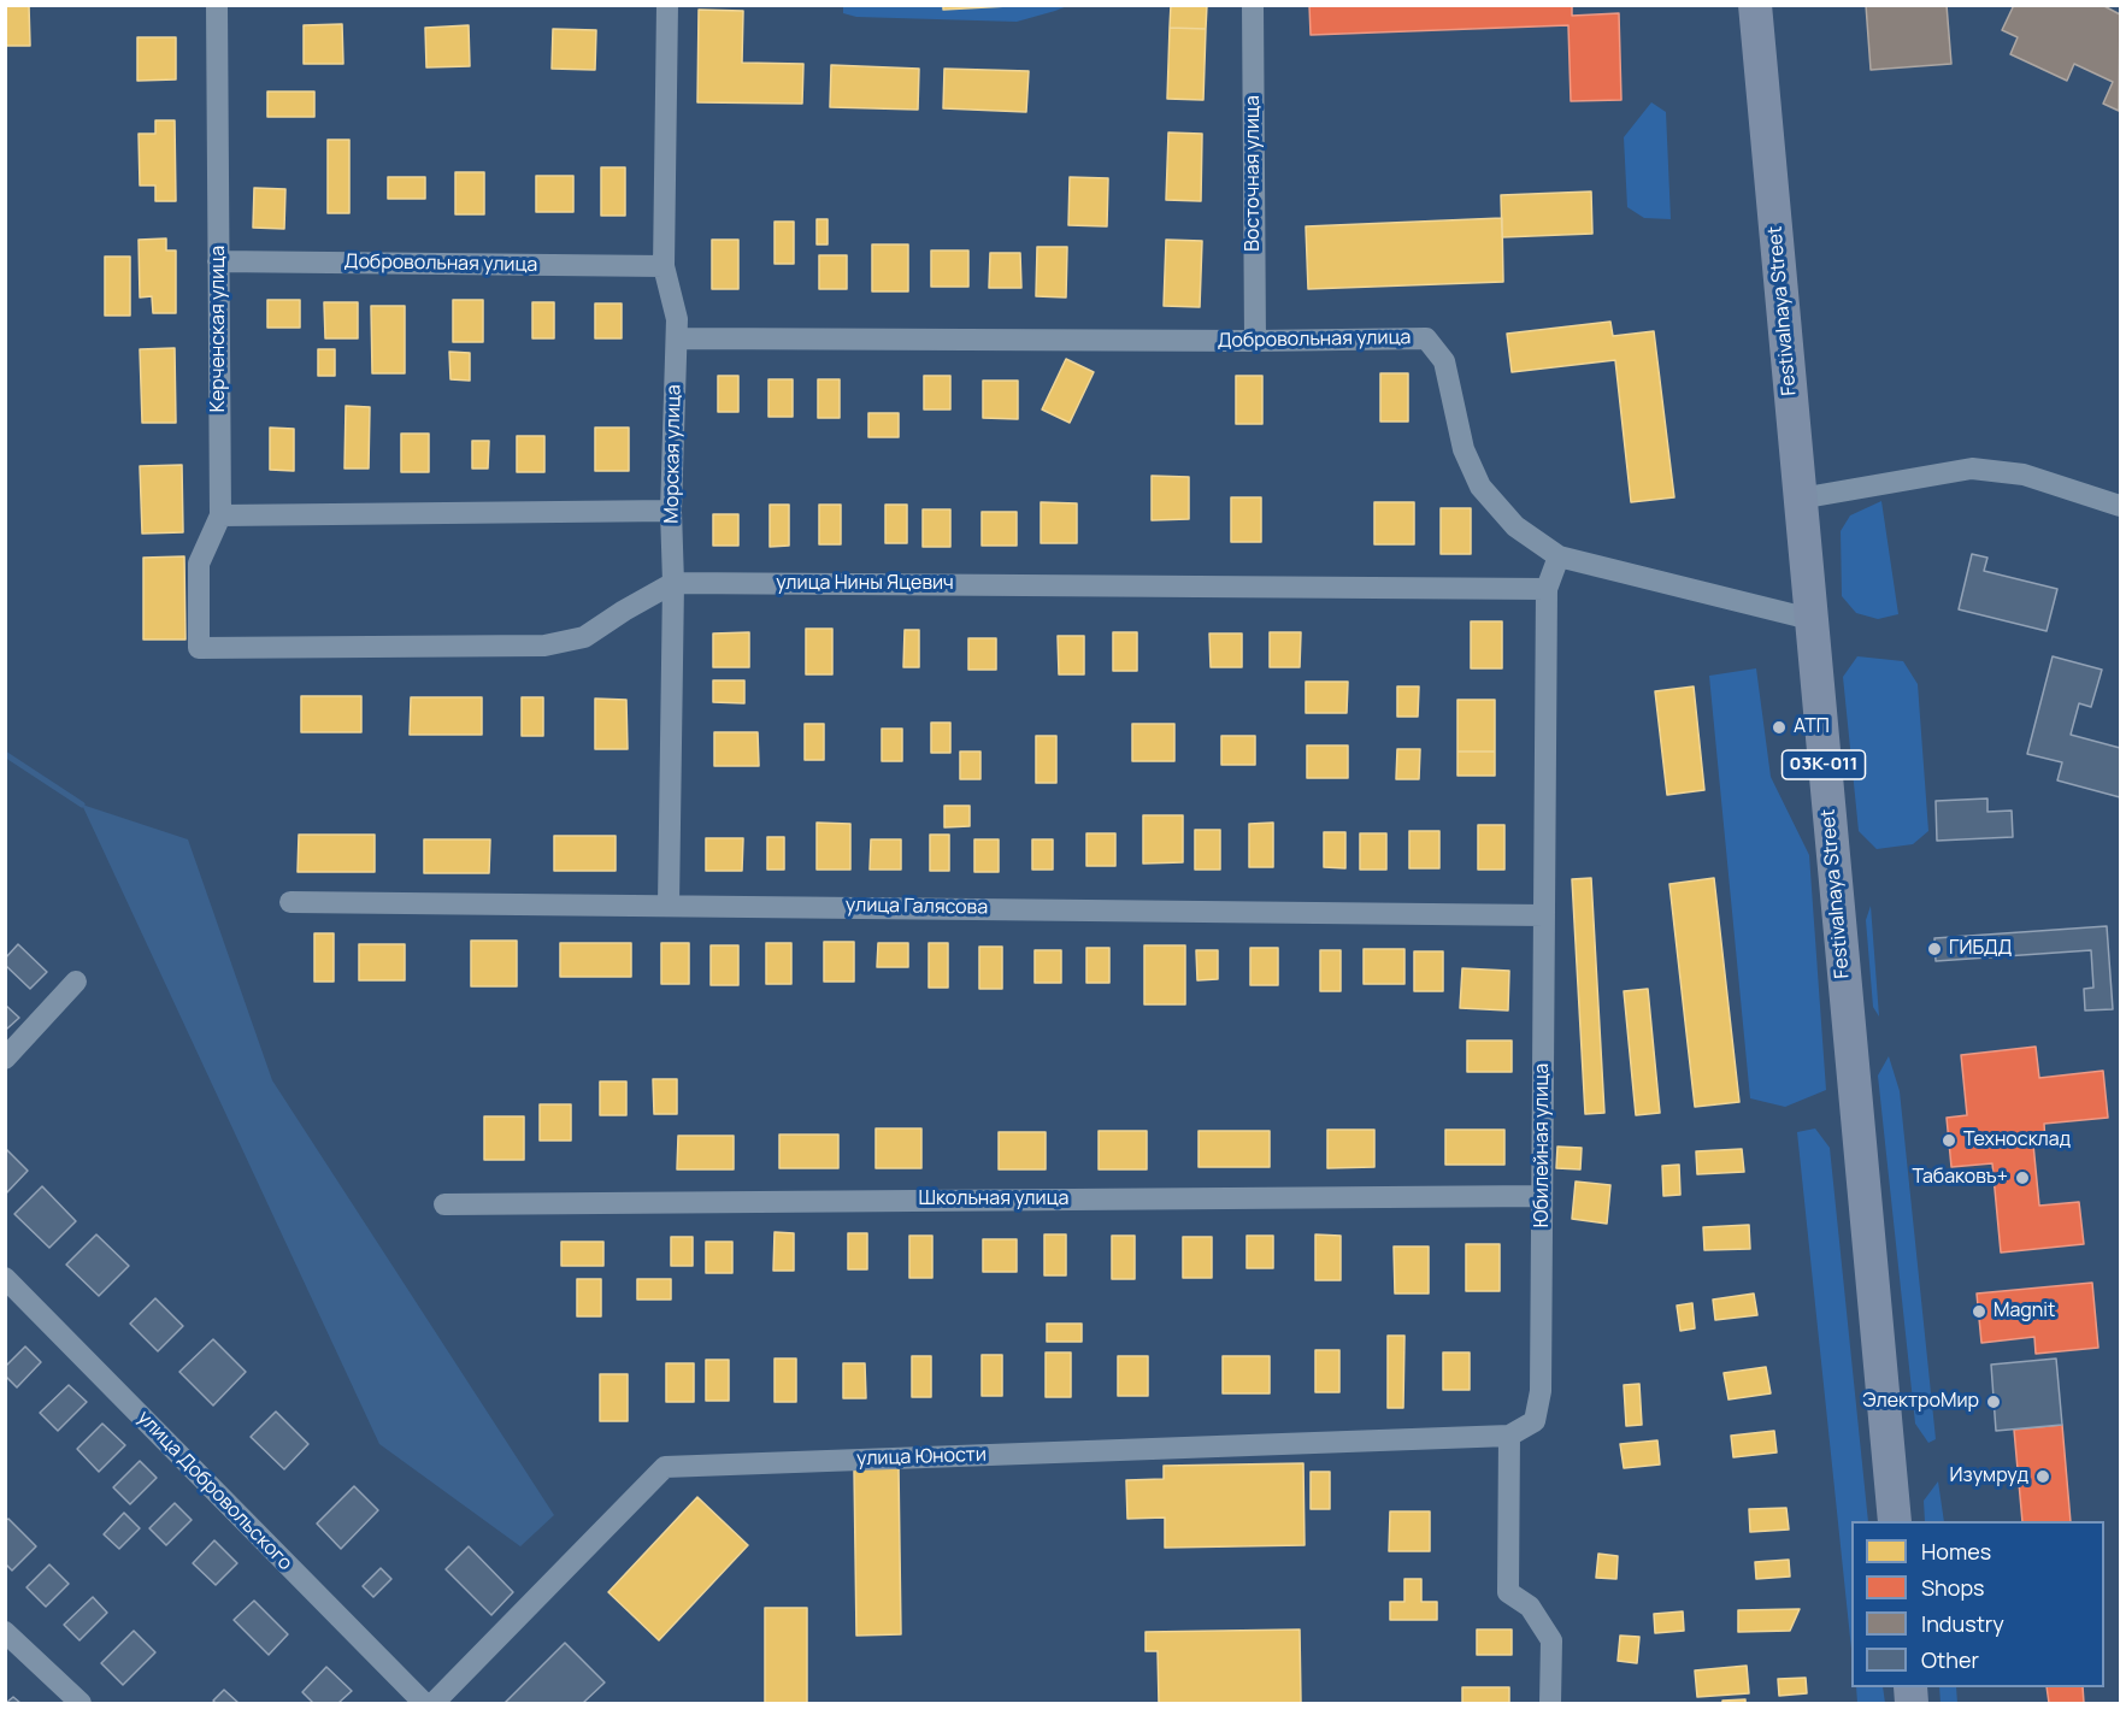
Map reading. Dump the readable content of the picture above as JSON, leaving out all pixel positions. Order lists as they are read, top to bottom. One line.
{"streets":{"main road":["Festivalnaya Street","03К-011"],"street":["Восточная улица","Добровольная улица","Керченская улица","Морская улица","улица Нины Яцевич","улица Галясова","Юбилейная улица","Школьная улица","улица Юности","улица Добровольского"]},"crossings":[["Восточная улица","Добровольная улица"],["Добровольная улица","Festivalnaya Street"],["Добровольная улица","Керченская улица"],["Добровольная улица","Морская улица"],["Добровольная улица","Юбилейная улица"],["Керченская улица","Морская улица"],["Керченская улица","улица Нины Яцевич"],["Морская улица","улица Нины Яцевич"],["Морская улица","улица Галясова"],["улица Нины Яцевич","Юбилейная улица"],["улица Галясова","Юбилейная улица"],["Юбилейная улица","Школьная улица"],["Юбилейная улица","улица Юности"]],"places":["АТП","ГИБДД","Техносклад","Табаковъ+","Magnit","ЭлектроМир","Изумруд"],"legend":["Homes","Shops","Industry","Other"]}
